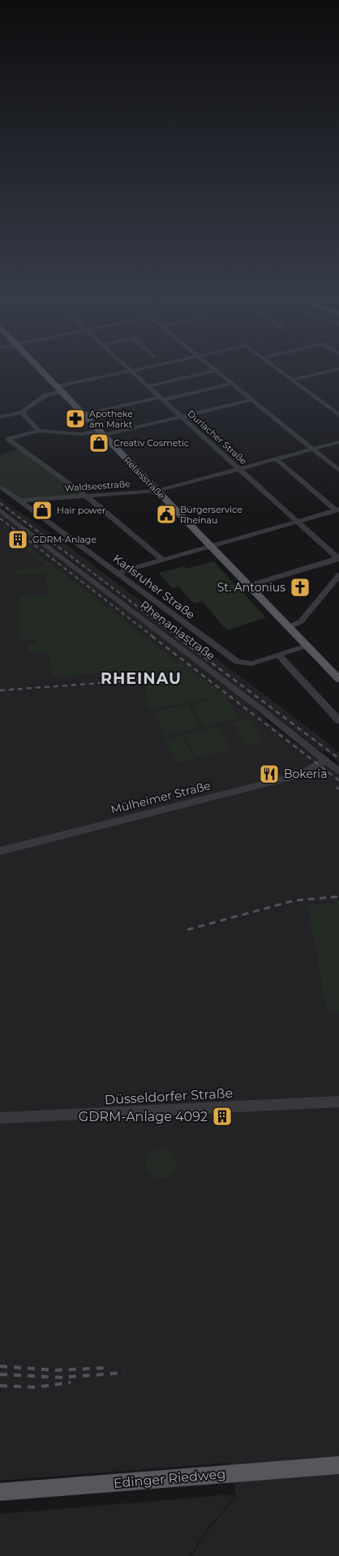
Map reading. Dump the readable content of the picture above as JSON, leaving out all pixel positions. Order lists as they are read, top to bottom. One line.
{"streets":{"main road":["Relaisstraße","Edinger Riedweg"],"street":["Durlacher Straße","Waldseestraße","Karlsruher Straße","Rhenaniastraße","Mülheimer Straße","Düsseldorfer Straße"]},"crossings":[["Durlacher Straße","Waldseestraße"],["Relaisstraße","Waldseestraße"],["Relaisstraße","Karlsruher Straße"],["Waldseestraße","Karlsruher Straße"],["Rhenaniastraße","Mülheimer Straße"]],"districts":["RHEINAU"],"places":{"pharmacy":["Apotheke am Markt"],"shop":["Creativ Cosmetic","Hair power"],"public building":["Bürgerservice Rheinau"],"building":["GDRM-Anlage","GDRM-Anlage 4092"],"church":["St. Antonius"],"restaurant":["Bokeria"]}}
